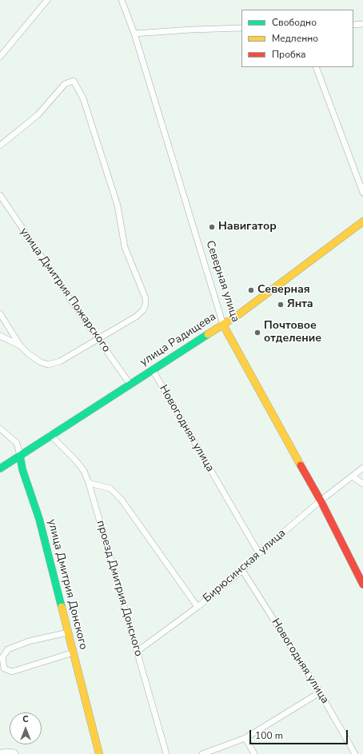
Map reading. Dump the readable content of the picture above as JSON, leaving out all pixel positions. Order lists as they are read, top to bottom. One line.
{"streets":{"main road":["Северная улица","улица Радищева","улица Дмитрия Донского"],"street":["улица Дмитрия Пожарского","Новогодняя улица","Бирюсинская улица","проезд Дмитрия Донского"]},"crossings":[["Северная улица","улица Радищева"],["Северная улица","Бирюсинская улица"],["улица Дмитрия Пожарского","улица Радищева"],["улица Радищева","Новогодняя улица"],["улица Радищева","улица Дмитрия Донского"],["улица Радищева","проезд Дмитрия Донского"],["Новогодняя улица","Бирюсинская улица"],["Бирюсинская улица","проезд Дмитрия Донского"]],"places":["Навигатор","Северная","Янта","Почтовое отделение"],"legend":["Свободно","Медленно","Пробка"],"scale_bar":"100 m","north":"top"}
